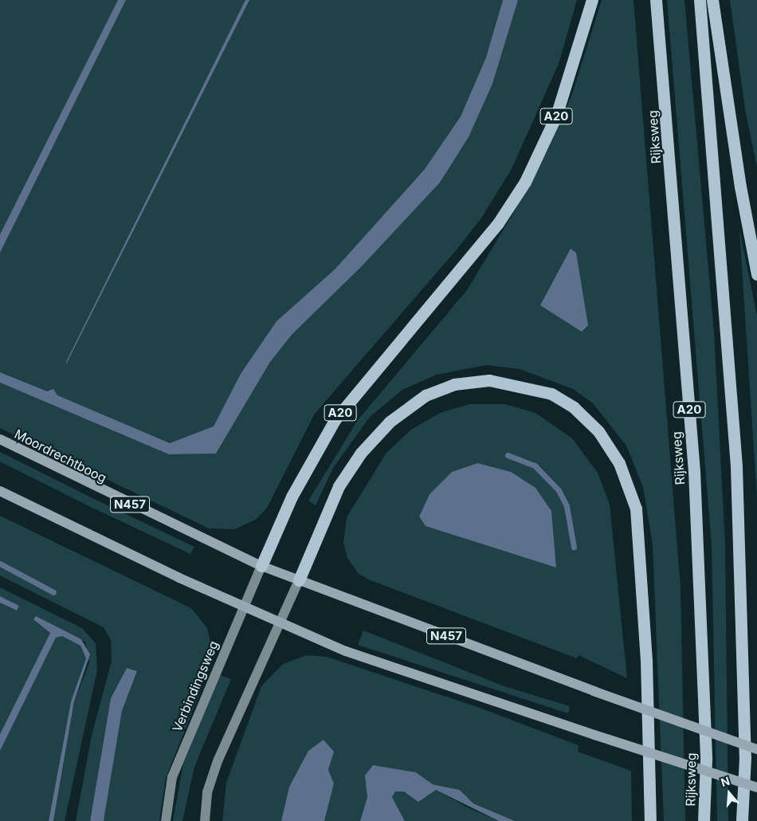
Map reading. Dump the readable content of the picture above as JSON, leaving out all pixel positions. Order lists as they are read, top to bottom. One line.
{"streets":{"highway":["A20","Rijksweg"],"main road":["Moordrechtboog","N457"],"street":["Verbindingsweg"]},"crossings":[["A20","Moordrechtboog"],["A20","N457"],["A20","Verbindingsweg"],["Moordrechtboog","N457"],["Moordrechtboog","Verbindingsweg"],["N457","Verbindingsweg"]],"north":"top"}
